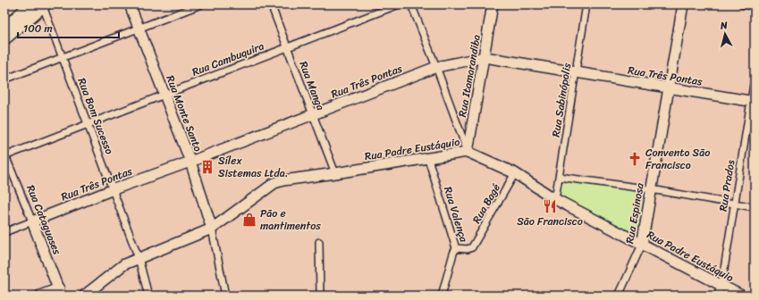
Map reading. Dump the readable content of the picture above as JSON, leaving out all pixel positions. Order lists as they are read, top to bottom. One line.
{"streets":{"main road":["Rua Itamarandiba","Rua Três Pontas","Rua Monte Santo","Rua Padre Eustáquio","Rua Espinosa","Rua Cataguases"],"street":["Rua Cambuquira","Rua Manga","Rua Sabinópolis","Rua Bom Sucesso","Rua Prados","Rua Bagé","Rua Valença"]},"crossings":[["Rua Cambuquira","Rua Manga"],["Rua Cambuquira","Rua Monte Santo"],["Rua Cambuquira","Rua Bom Sucesso"],["Rua Cambuquira","Rua Cataguases"],["Rua Itamarandiba","Rua Três Pontas"],["Rua Itamarandiba","Rua Padre Eustáquio"],["Rua Três Pontas","Rua Manga"],["Rua Três Pontas","Rua Sabinópolis"],["Rua Três Pontas","Rua Monte Santo"],["Rua Três Pontas","Rua Bom Sucesso"],["Rua Três Pontas","Rua Prados"],["Rua Três Pontas","Rua Espinosa"],["Rua Três Pontas","Rua Cataguases"],["Rua Manga","Rua Padre Eustáquio"],["Rua Sabinópolis","Rua Padre Eustáquio"],["Rua Monte Santo","Rua Padre Eustáquio"],["Rua Bom Sucesso","Rua Padre Eustáquio"],["Rua Padre Eustáquio","Rua Prados"],["Rua Padre Eustáquio","Rua Bagé"],["Rua Padre Eustáquio","Rua Espinosa"],["Rua Padre Eustáquio","Rua Valença"],["Rua Bagé","Rua Valença"]],"places":{"church":["Convento São Francisco"],"building":["Sílex Sistemas Ltda."],"restaurant":["São Francisco"],"shop":["Pão e mantimentos"]},"scale_bar":"100 m","north":"top"}
